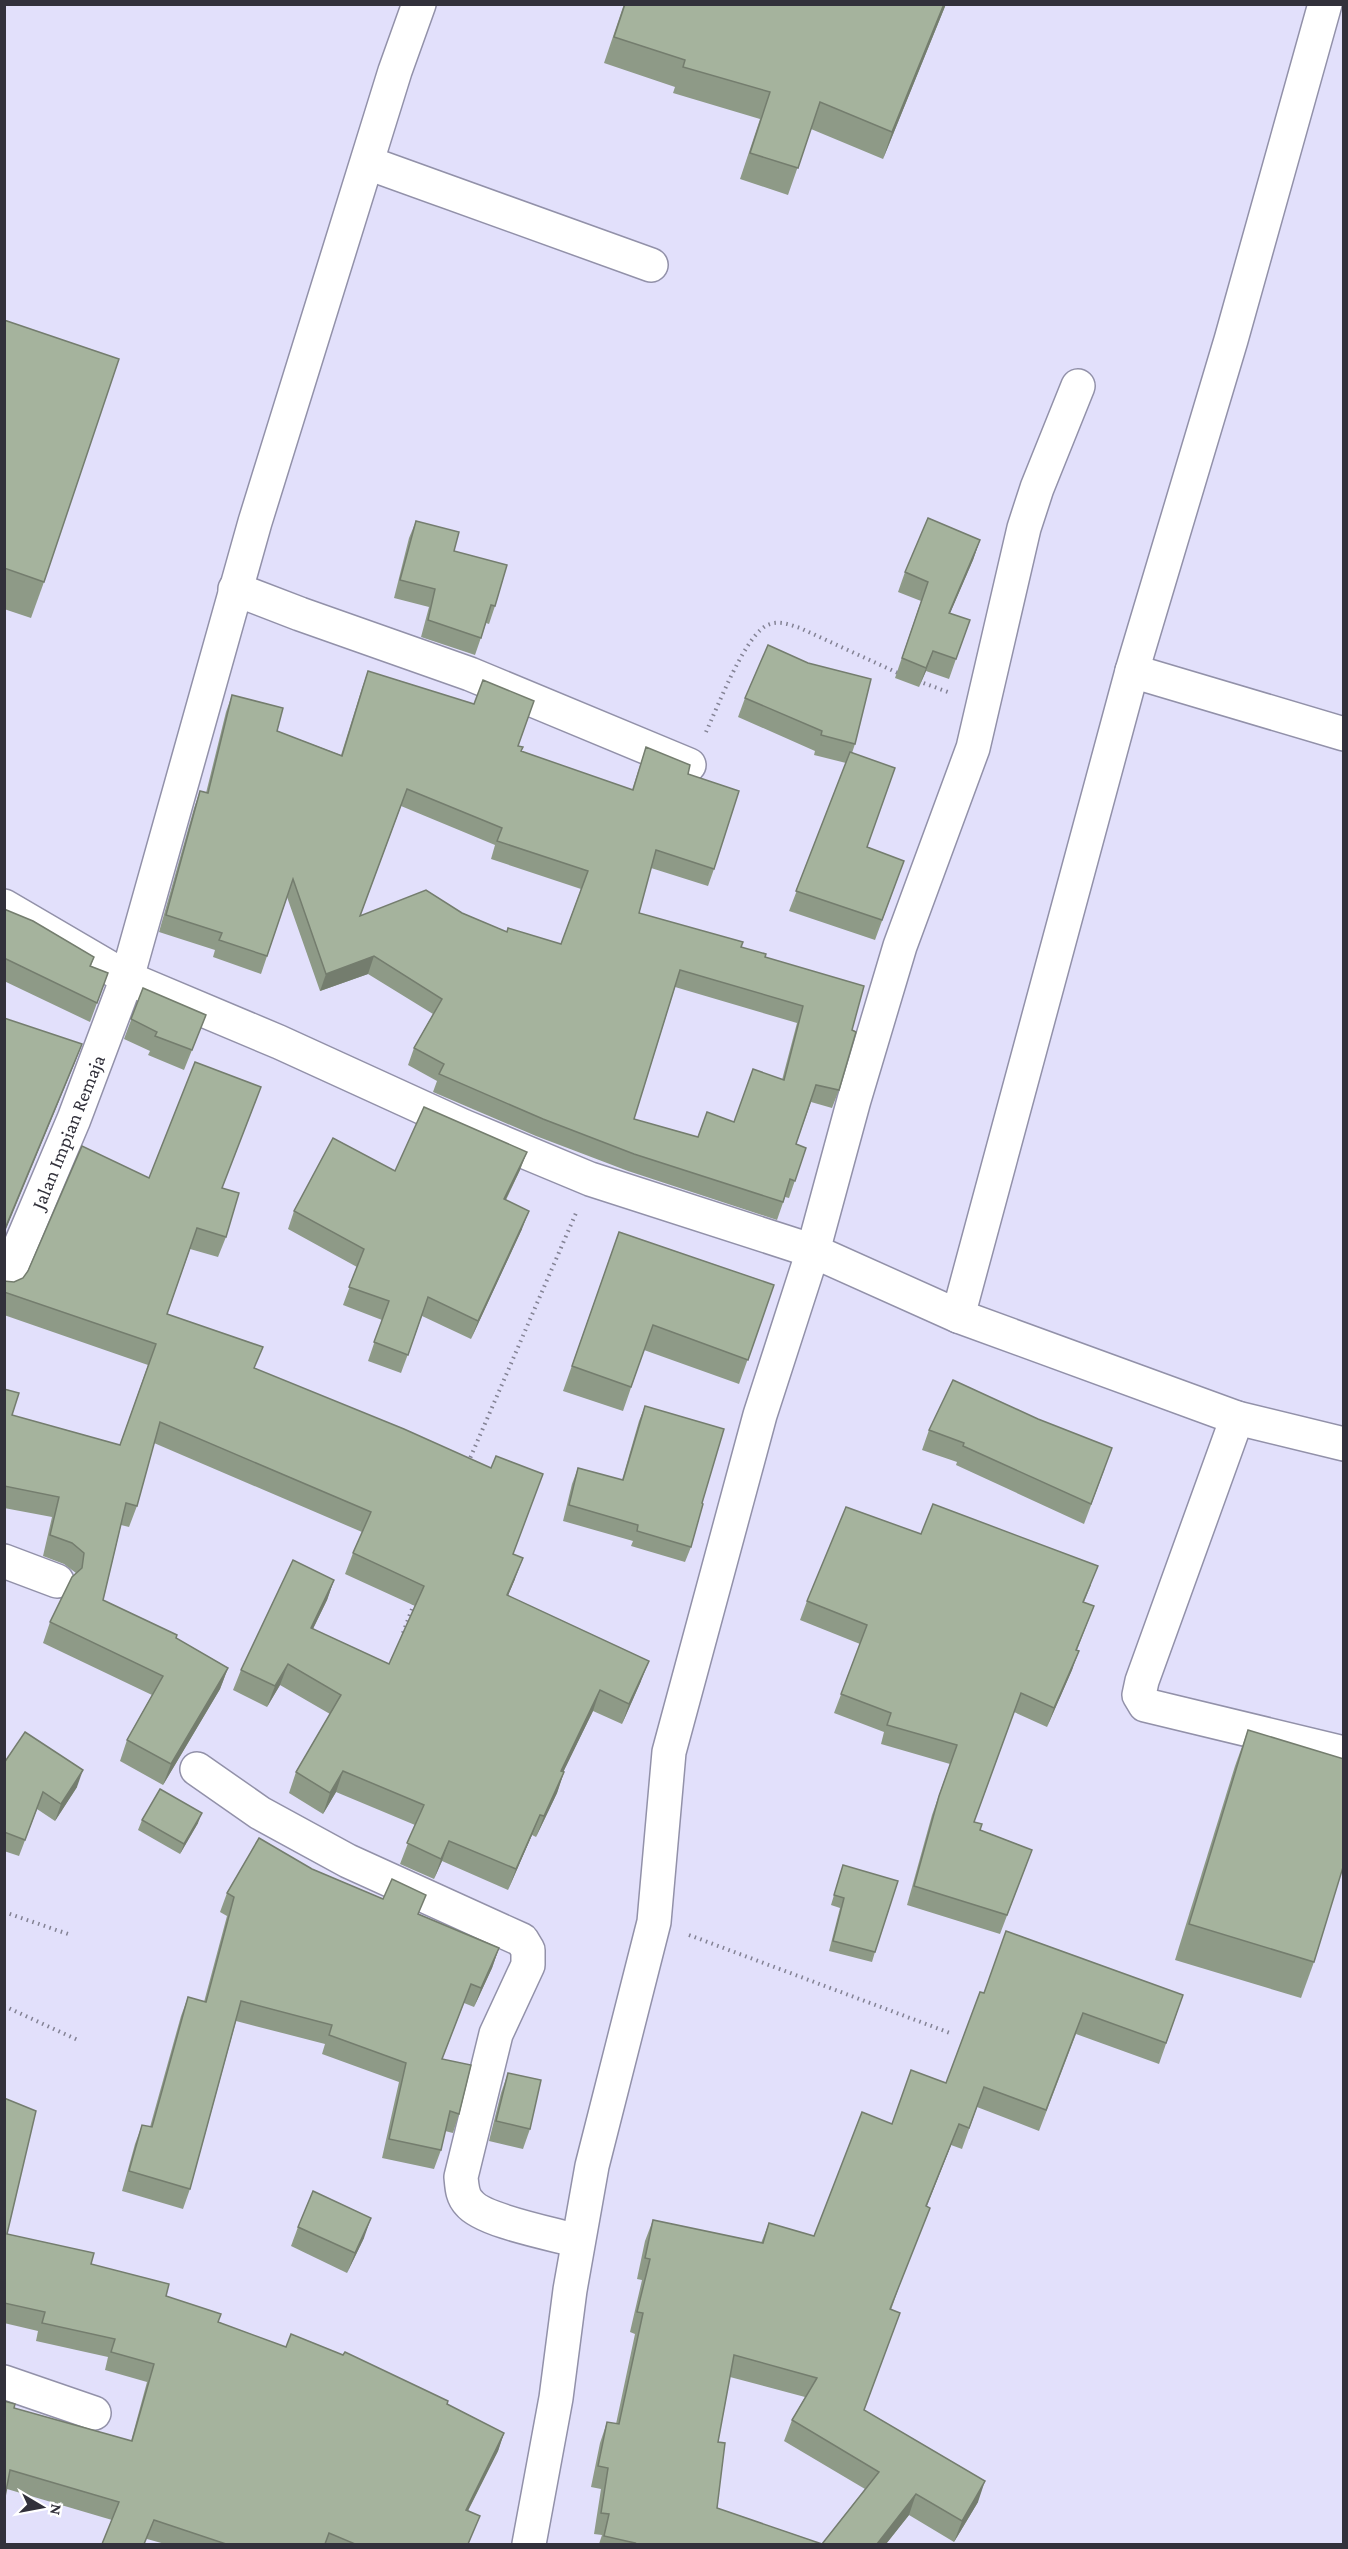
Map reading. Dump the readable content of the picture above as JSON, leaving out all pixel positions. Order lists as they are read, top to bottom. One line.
{"streets":{"street":["Jalan Impian Remaja"]},"north":"right"}
